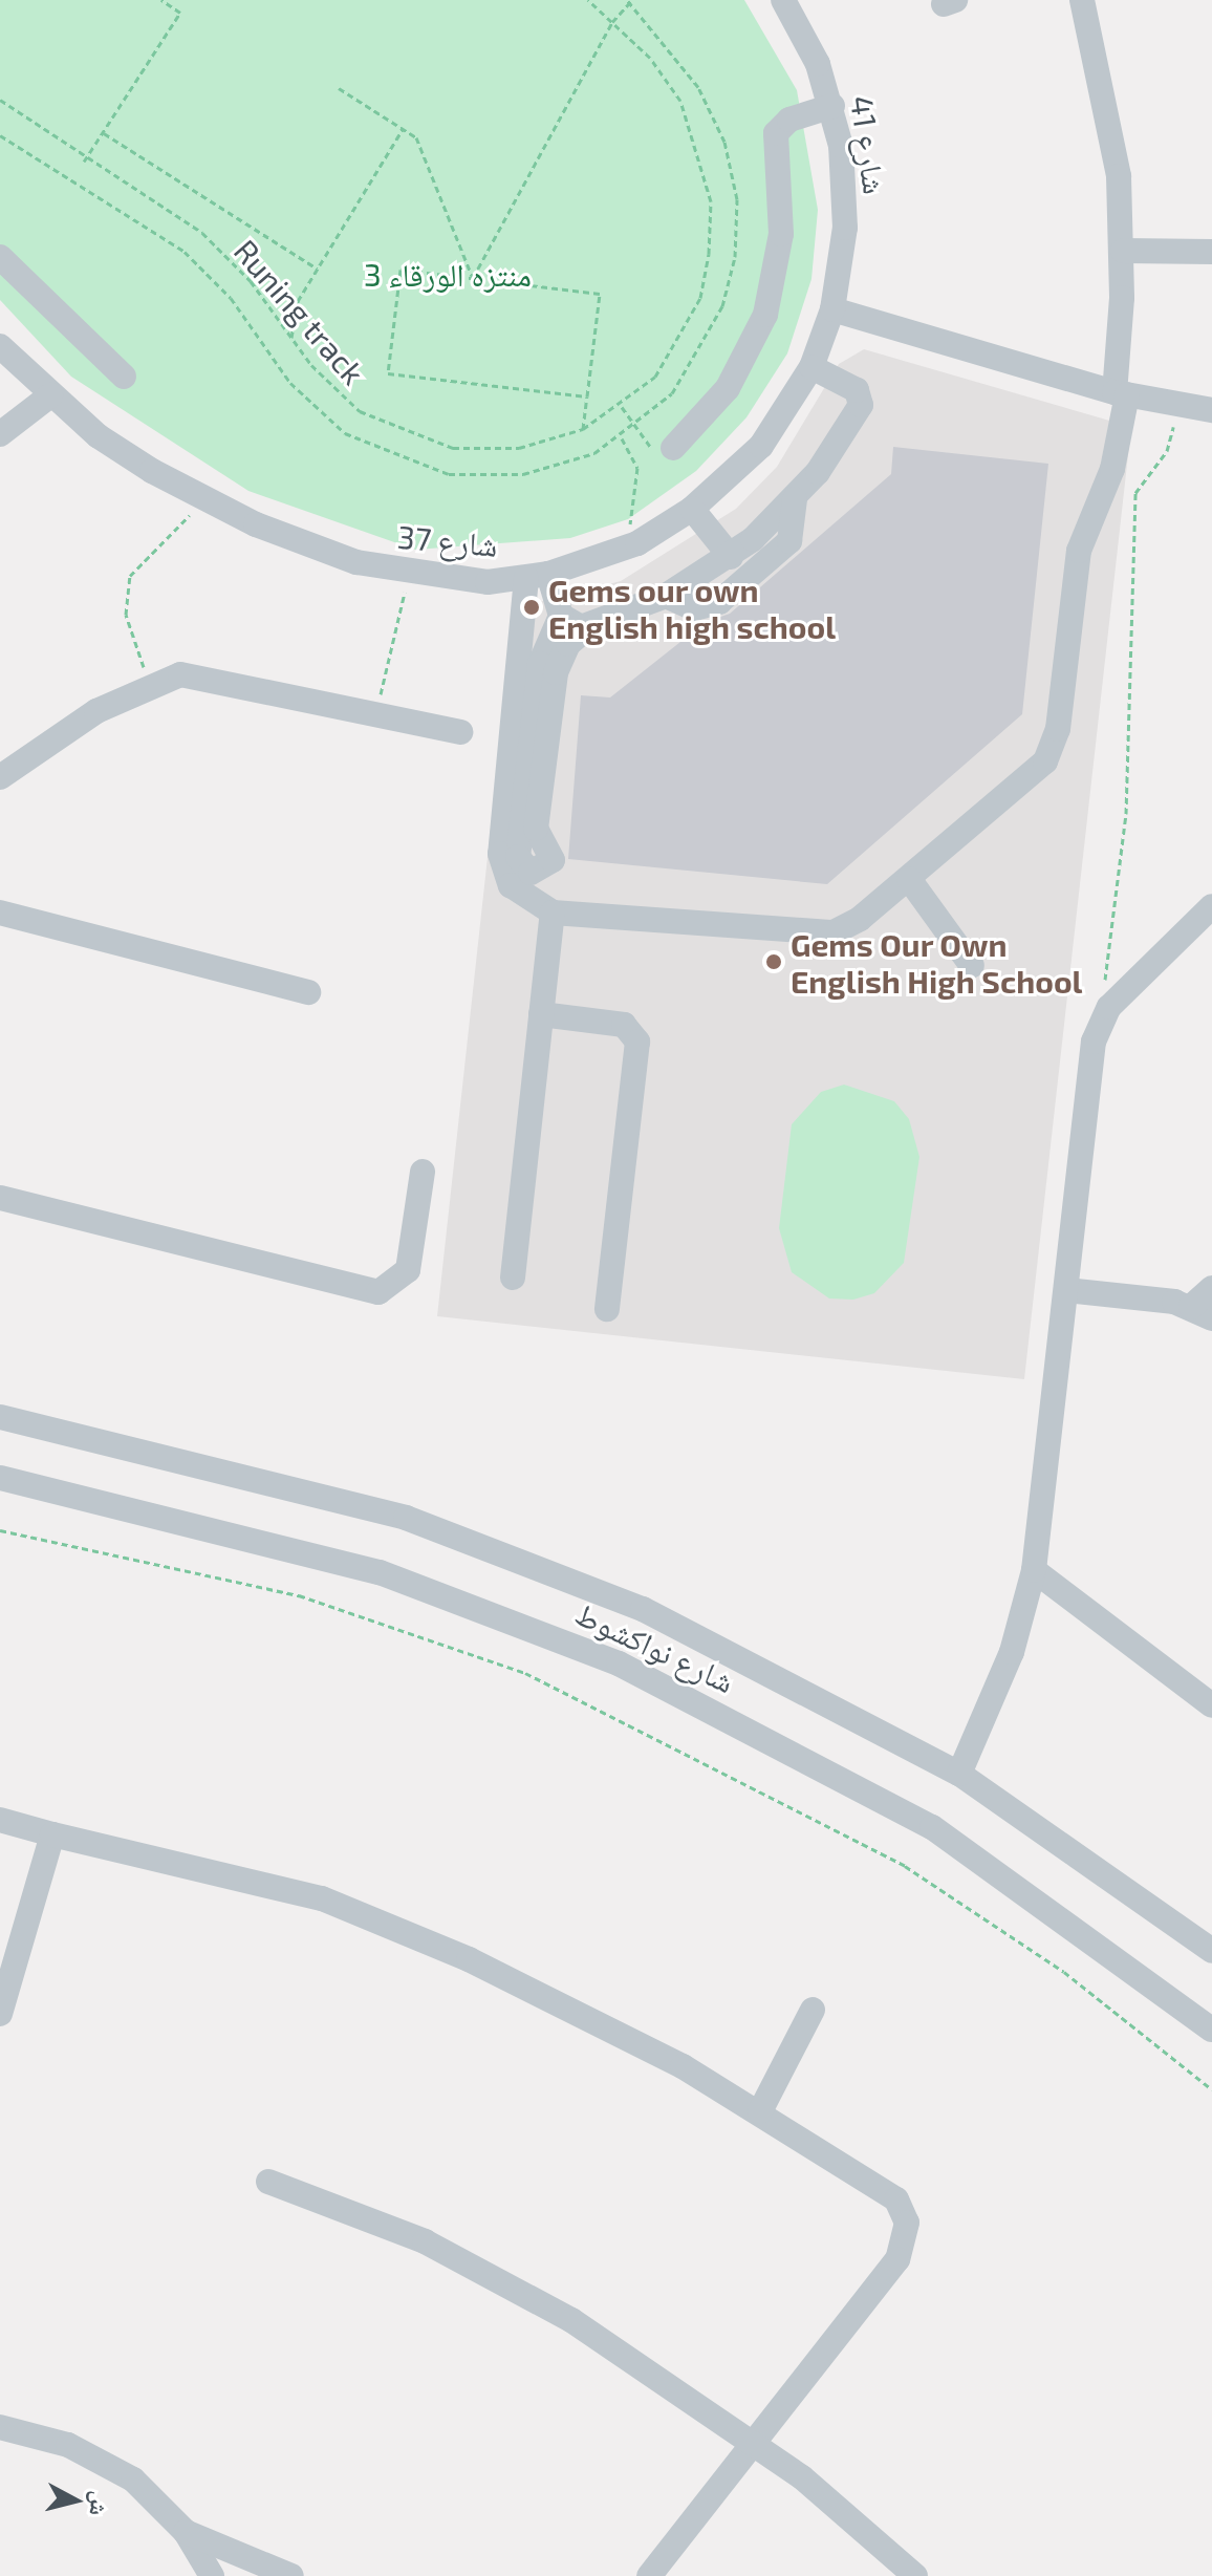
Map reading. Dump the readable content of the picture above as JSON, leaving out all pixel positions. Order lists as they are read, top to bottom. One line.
{"streets":{"street":["شارع 41","شارع 37","شارع نواكشوط"],"path":["Runing track"]},"crossings":[["شارع 41","شارع 37"]],"parks":["منتزه الورقاء 3"],"places":["Gems our own English high school","Gems Our Own English High School"],"north":"right"}
